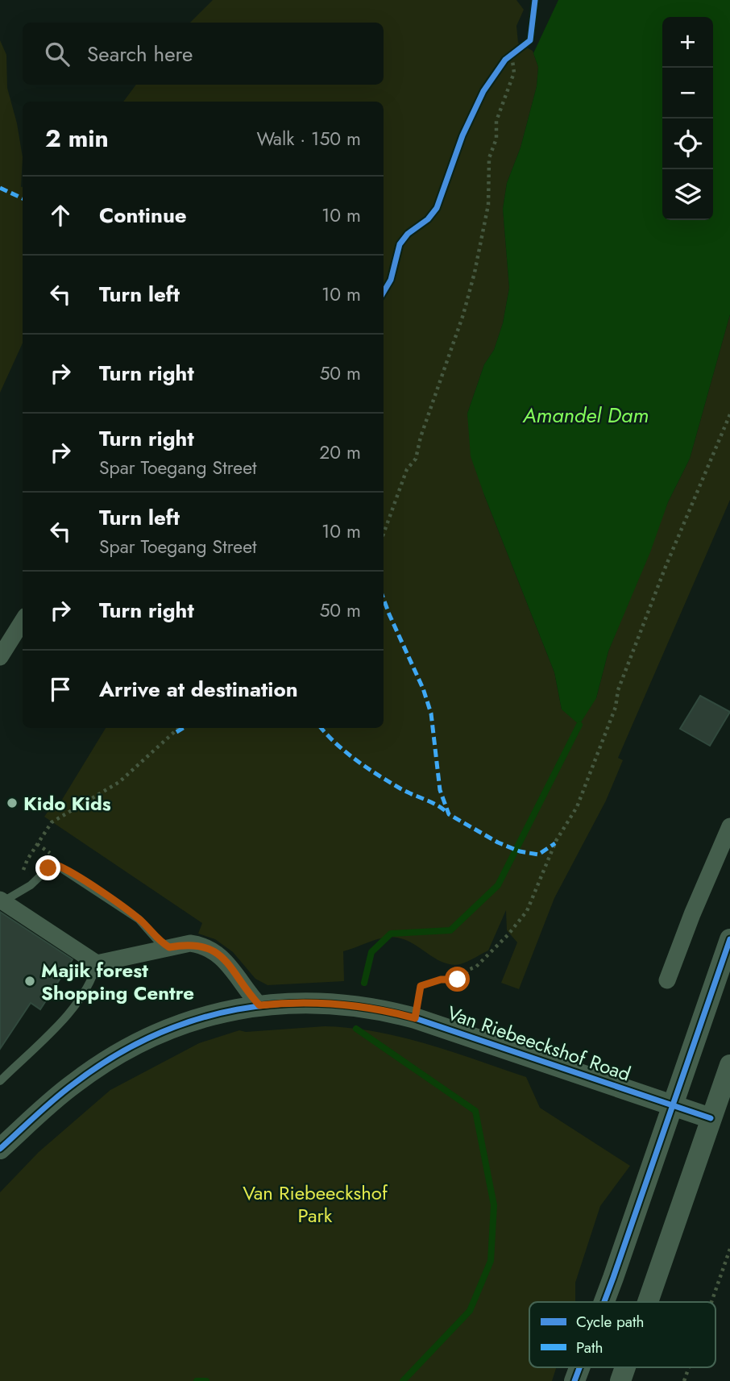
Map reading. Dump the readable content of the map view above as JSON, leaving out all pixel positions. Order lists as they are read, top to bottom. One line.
{"streets":{"street":["Van Riebeeckshof Road"]},"water":["Amandel Dam"],"parks":["Van Riebeeckshof Park"],"places":["Kido Kids","Majik forest Shopping Centre"],"legend":["Cycle path","Path"],"page":{"map_buttons":["+","−"],"search":"Search here","heading":["2 min","Walk · 150 m"],"list":[["Continue","10 m"],["Turn left","10 m"],["Turn right","50 m"],["Turn right","Spar Toegang Street","20 m"],["Turn left","Spar Toegang Street","10 m"],["Turn right","50 m"],"Arrive at destination"]}}
